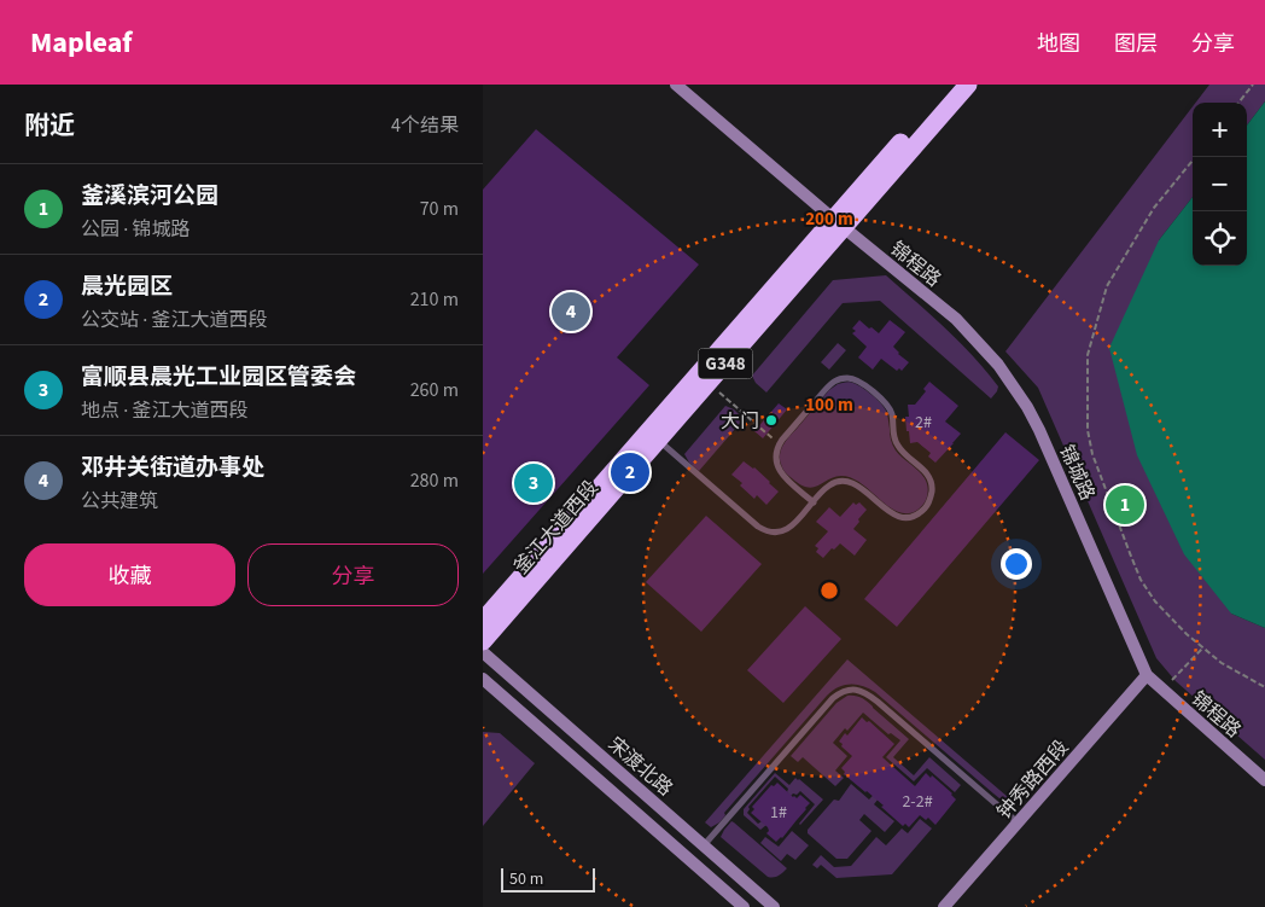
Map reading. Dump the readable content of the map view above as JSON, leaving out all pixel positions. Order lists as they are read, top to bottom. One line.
{"streets":{"highway":["G348","釜江大道西段"],"street":["锦程路","锦城路","宋渡北路","钟秀路西段"]},"crossings":[["锦程路","锦城路"],["锦程路","釜江大道西段"],["锦程路","钟秀路西段"],["锦城路","钟秀路西段"]],"places":["大门"],"house_numbers":["2#","2-2#","1#"],"scale_bar":"50 m","page":{"header":"Mapleaf","nav":["地图","图层","分享"],"heading":["附近","4个结果"],"map_buttons":["+","−"],"list":[{"mark":"1","name":"釜溪滨河公园","note":"公园 · 锦城路","value":"70 m"},{"mark":"2","name":"晨光园区","note":"公交站 · 釜江大道西段","value":"210 m"},{"mark":"3","name":"富顺县晨光工业园区管委会","note":"地点 · 釜江大道西段","value":"260 m"},{"mark":"4","name":"邓井关街道办事处","note":"公共建筑","value":"280 m"}],"pins":["4","2","3","1"],"buttons":["收藏","分享"],"scale":"50 m"},"rings":["200 m","100 m"]}
